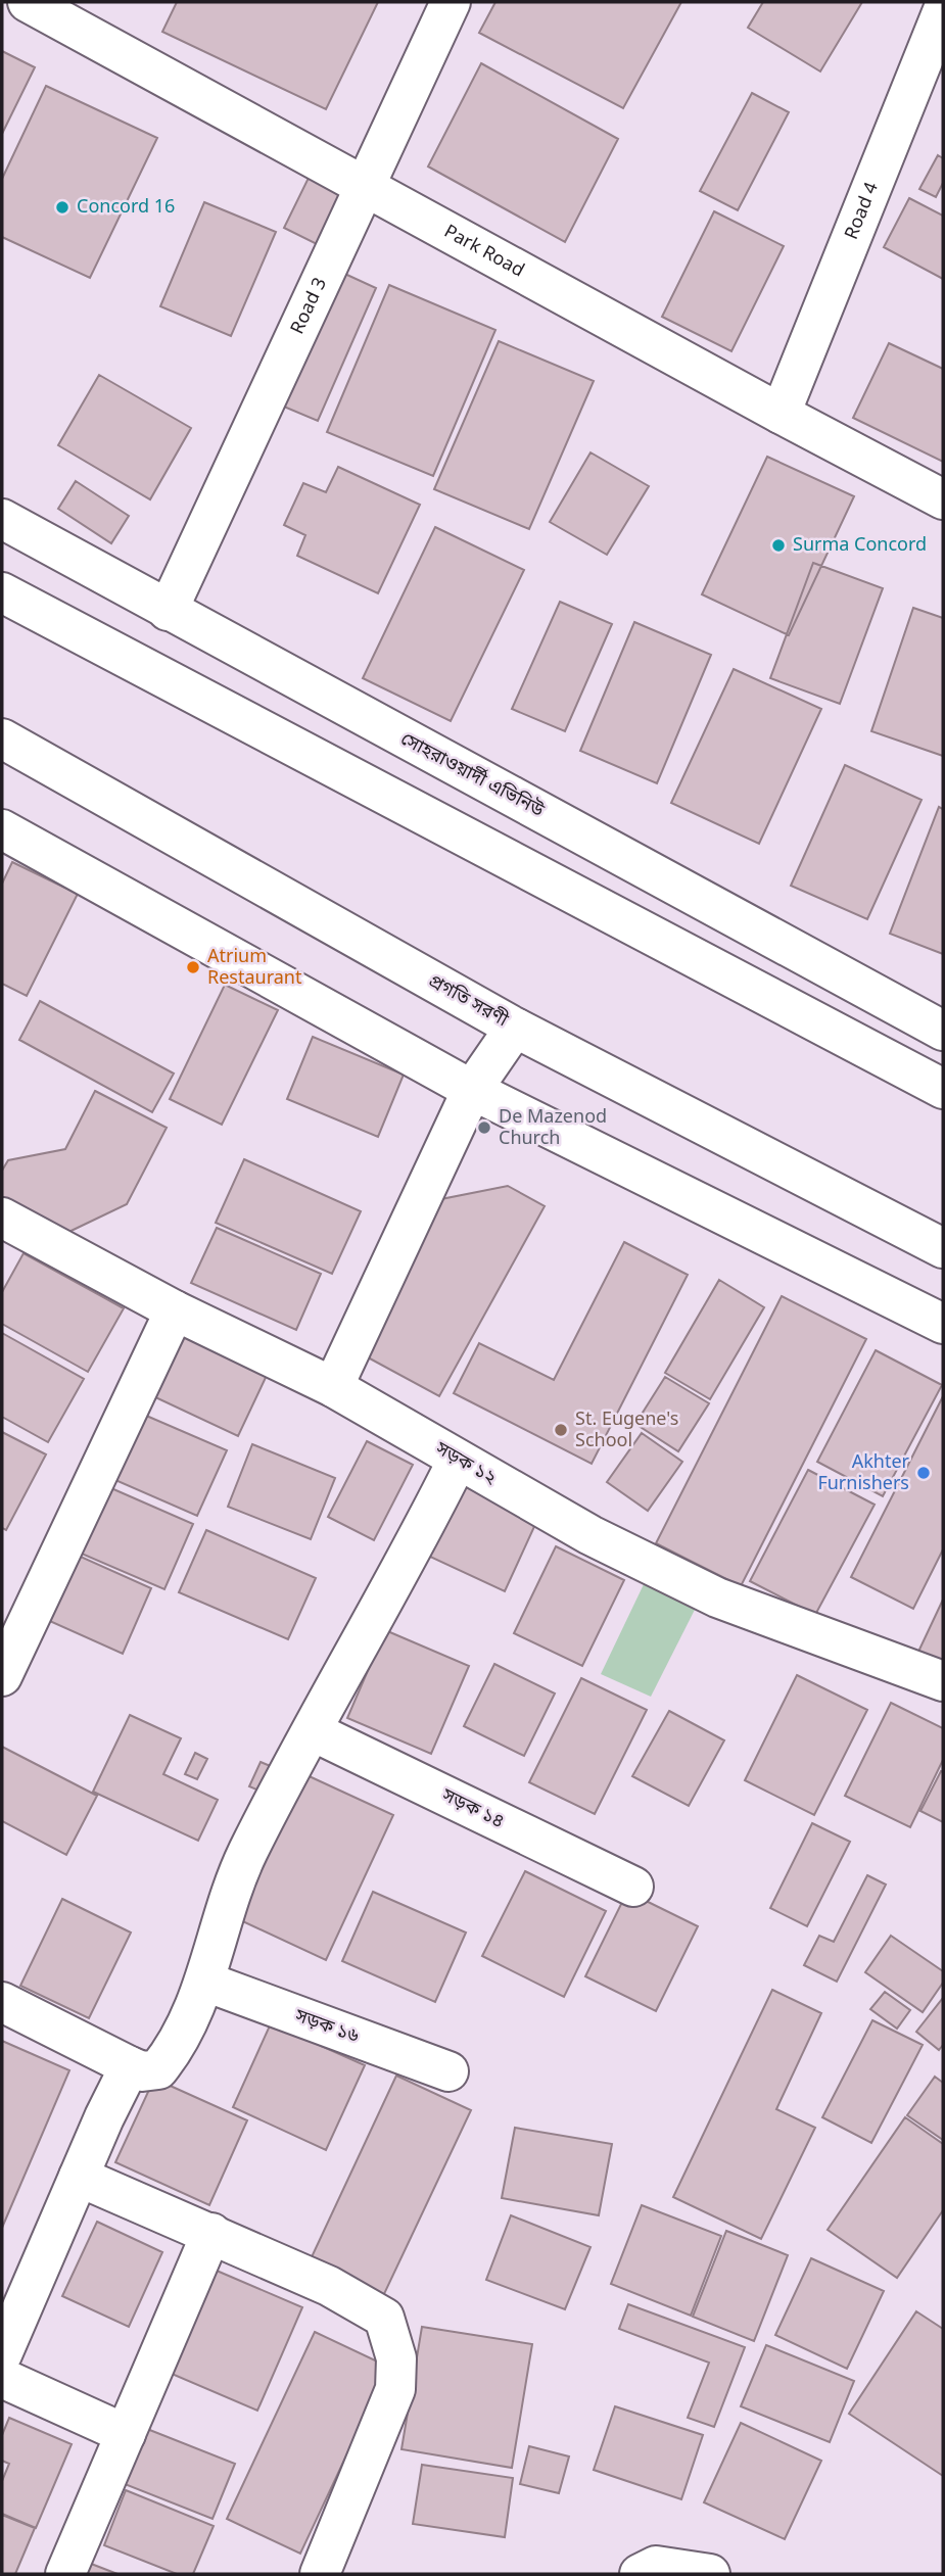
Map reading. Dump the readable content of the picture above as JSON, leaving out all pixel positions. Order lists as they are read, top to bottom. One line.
{"streets":{"street":["Road 4","Park Road","Road 3","সোহরাওয়ার্দী এভিনিউ","প্রগতি সরণী","সড়ক ১২","সড়ক ১৪","সড়ক ১৬"]},"crossings":[["Road 4","Park Road"],["Park Road","Road 3"],["Road 3","সোহরাওয়ার্দী এভিনিউ"]],"places":["Concord 16","Surma Concord","Atrium Restaurant","De Mazenod Church","St. Eugene's School","Akhter Furnishers"]}
